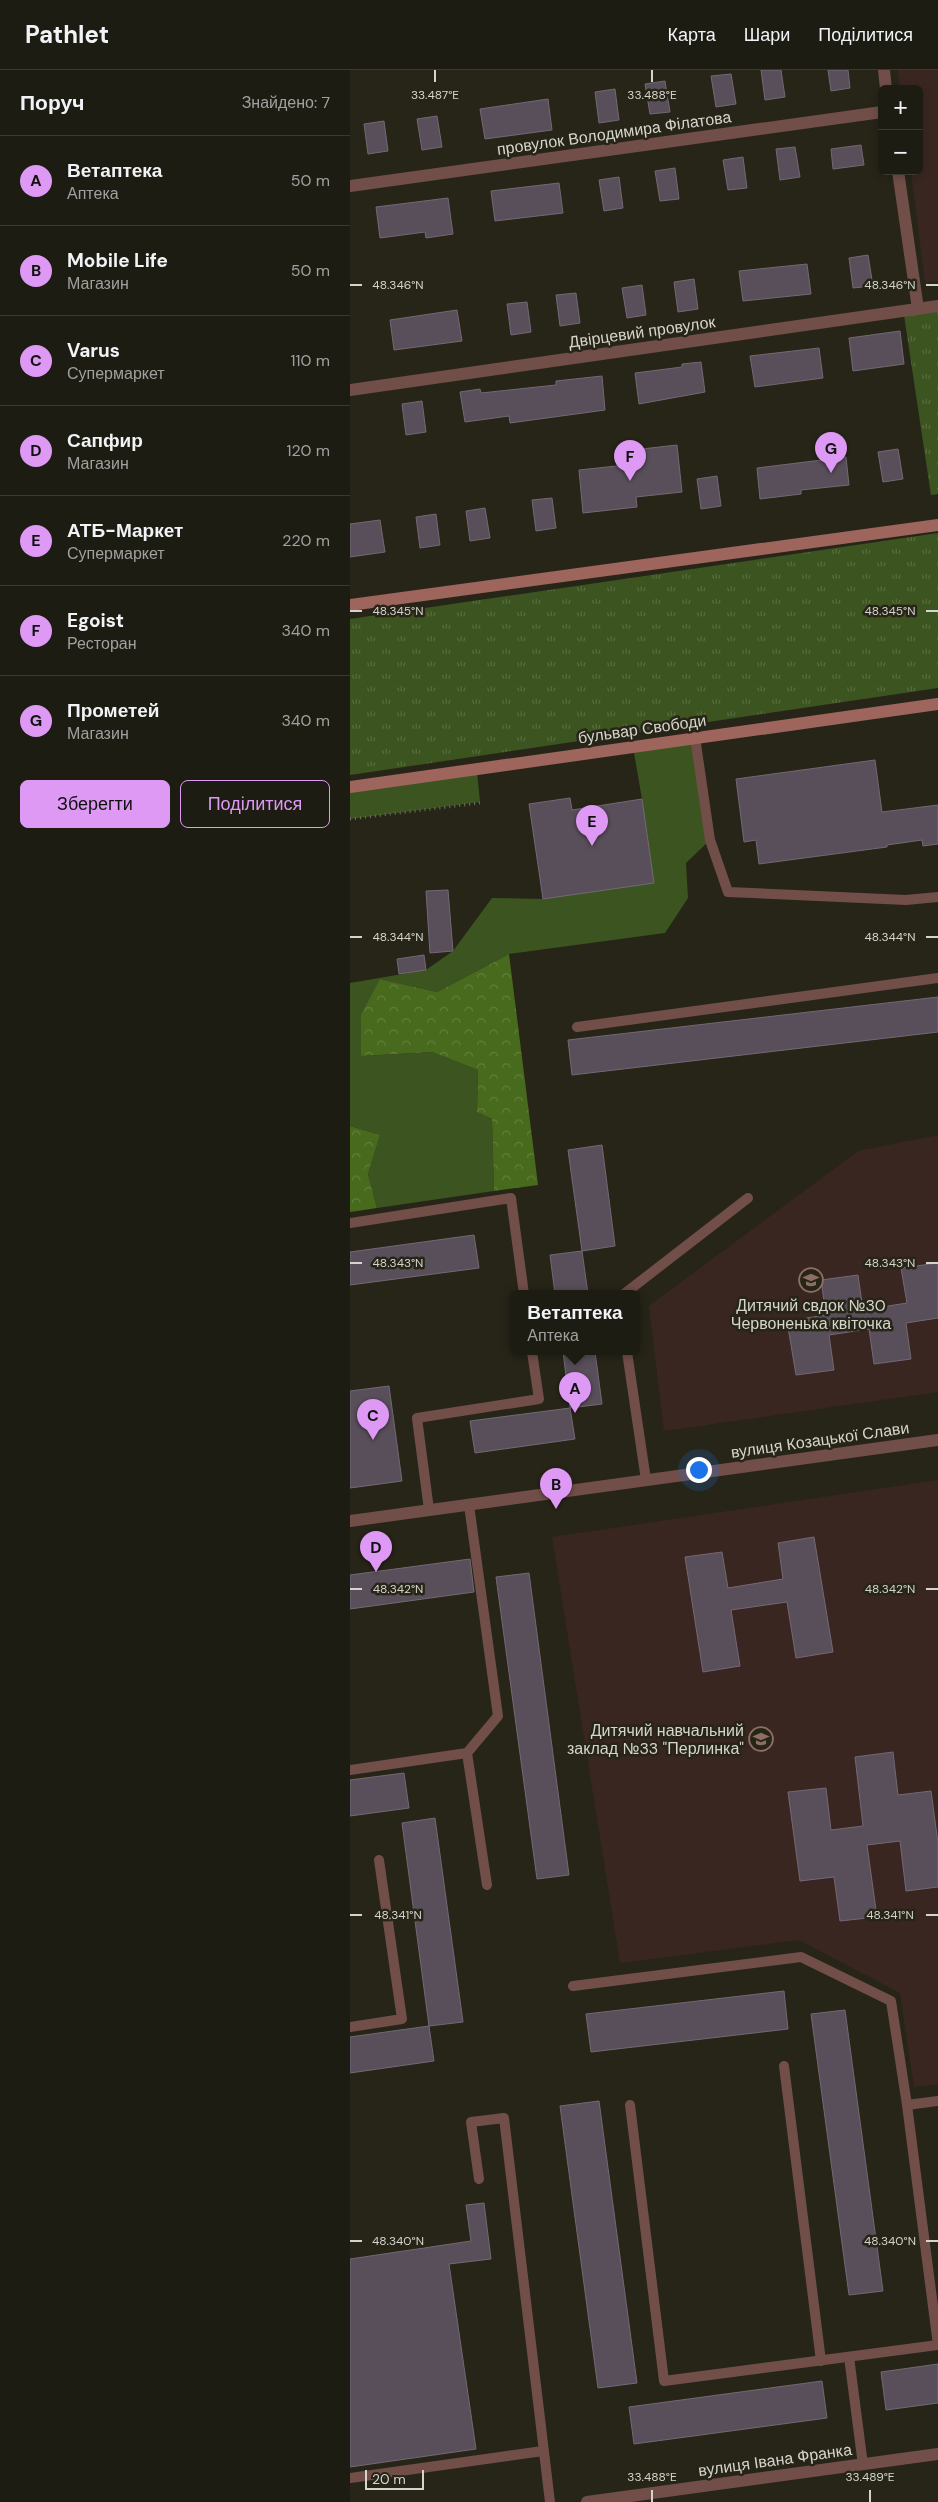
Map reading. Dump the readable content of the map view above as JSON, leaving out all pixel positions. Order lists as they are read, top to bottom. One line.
{"streets":{"street":["провулок Володимира Філатова","Двірцевий провулок","бульвар Свободи","вулиця Козацької Слави","вулиця Івана Франка"]},"places":{"school or university":["Дитячий свдок №30 Червоненька квіточка","Дитячий навчальний заклад №33 \"Перлинка\""]},"scale_bar":"20 m","page":{"header":"Pathlet","nav":["Карта","Шари","Поділитися"],"heading":["Поруч","Знайдено: 7"],"map_buttons":["+","−"],"list":[{"mark":"A","name":"Ветаптека","note":"Аптека","value":"50 m"},{"mark":"B","name":"Mobile Life","note":"Магазин","value":"50 m"},{"mark":"C","name":"Varus","note":"Супермаркет","value":"110 m"},{"mark":"D","name":"Сапфир","note":"Магазин","value":"120 m"},{"mark":"E","name":"АТБ-Маркет","note":"Супермаркет","value":"220 m"},{"mark":"F","name":"Egoist","note":"Ресторан","value":"340 m"},{"mark":"G","name":"Прометей","note":"Магазин","value":"340 m"}],"pins":["G","F","E","A","C","B","D"],"buttons":["Зберегти","Поділитися"],"popup":["Ветаптека","Аптека"],"scale":"20 m"},"coordinates":["33.487°E","33.488°E","48.346°N","48.345°N","48.344°N","48.343°N","48.342°N","48.341°N","48.340°N","33.489°E"]}
